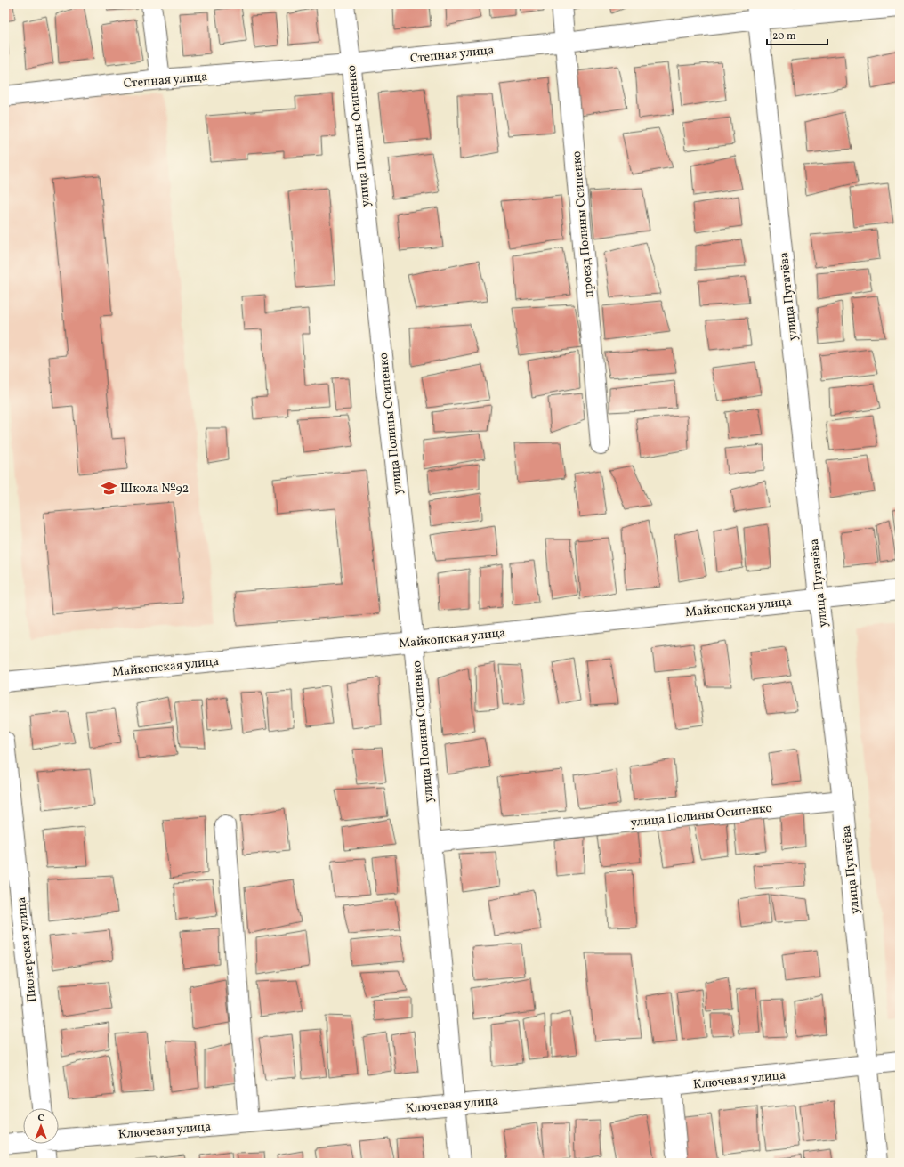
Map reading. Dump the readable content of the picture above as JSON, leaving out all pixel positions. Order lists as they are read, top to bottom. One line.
{"streets":{"street":["Степная улица","улица Полины Осипенко","проезд Полины Осипенко","улица Пугачёва","Майкопская улица","Пионерская улица","Ключевая улица"]},"crossings":[["Степная улица","улица Полины Осипенко"],["Степная улица","проезд Полины Осипенко"],["Степная улица","улица Пугачёва"],["улица Полины Осипенко","улица Пугачёва"],["улица Полины Осипенко","Майкопская улица"],["улица Полины Осипенко","Ключевая улица"],["улица Пугачёва","Майкопская улица"],["улица Пугачёва","Ключевая улица"]],"places":{"school or university":["Школа №92"]},"scale_bar":"20 m","north":"top"}
